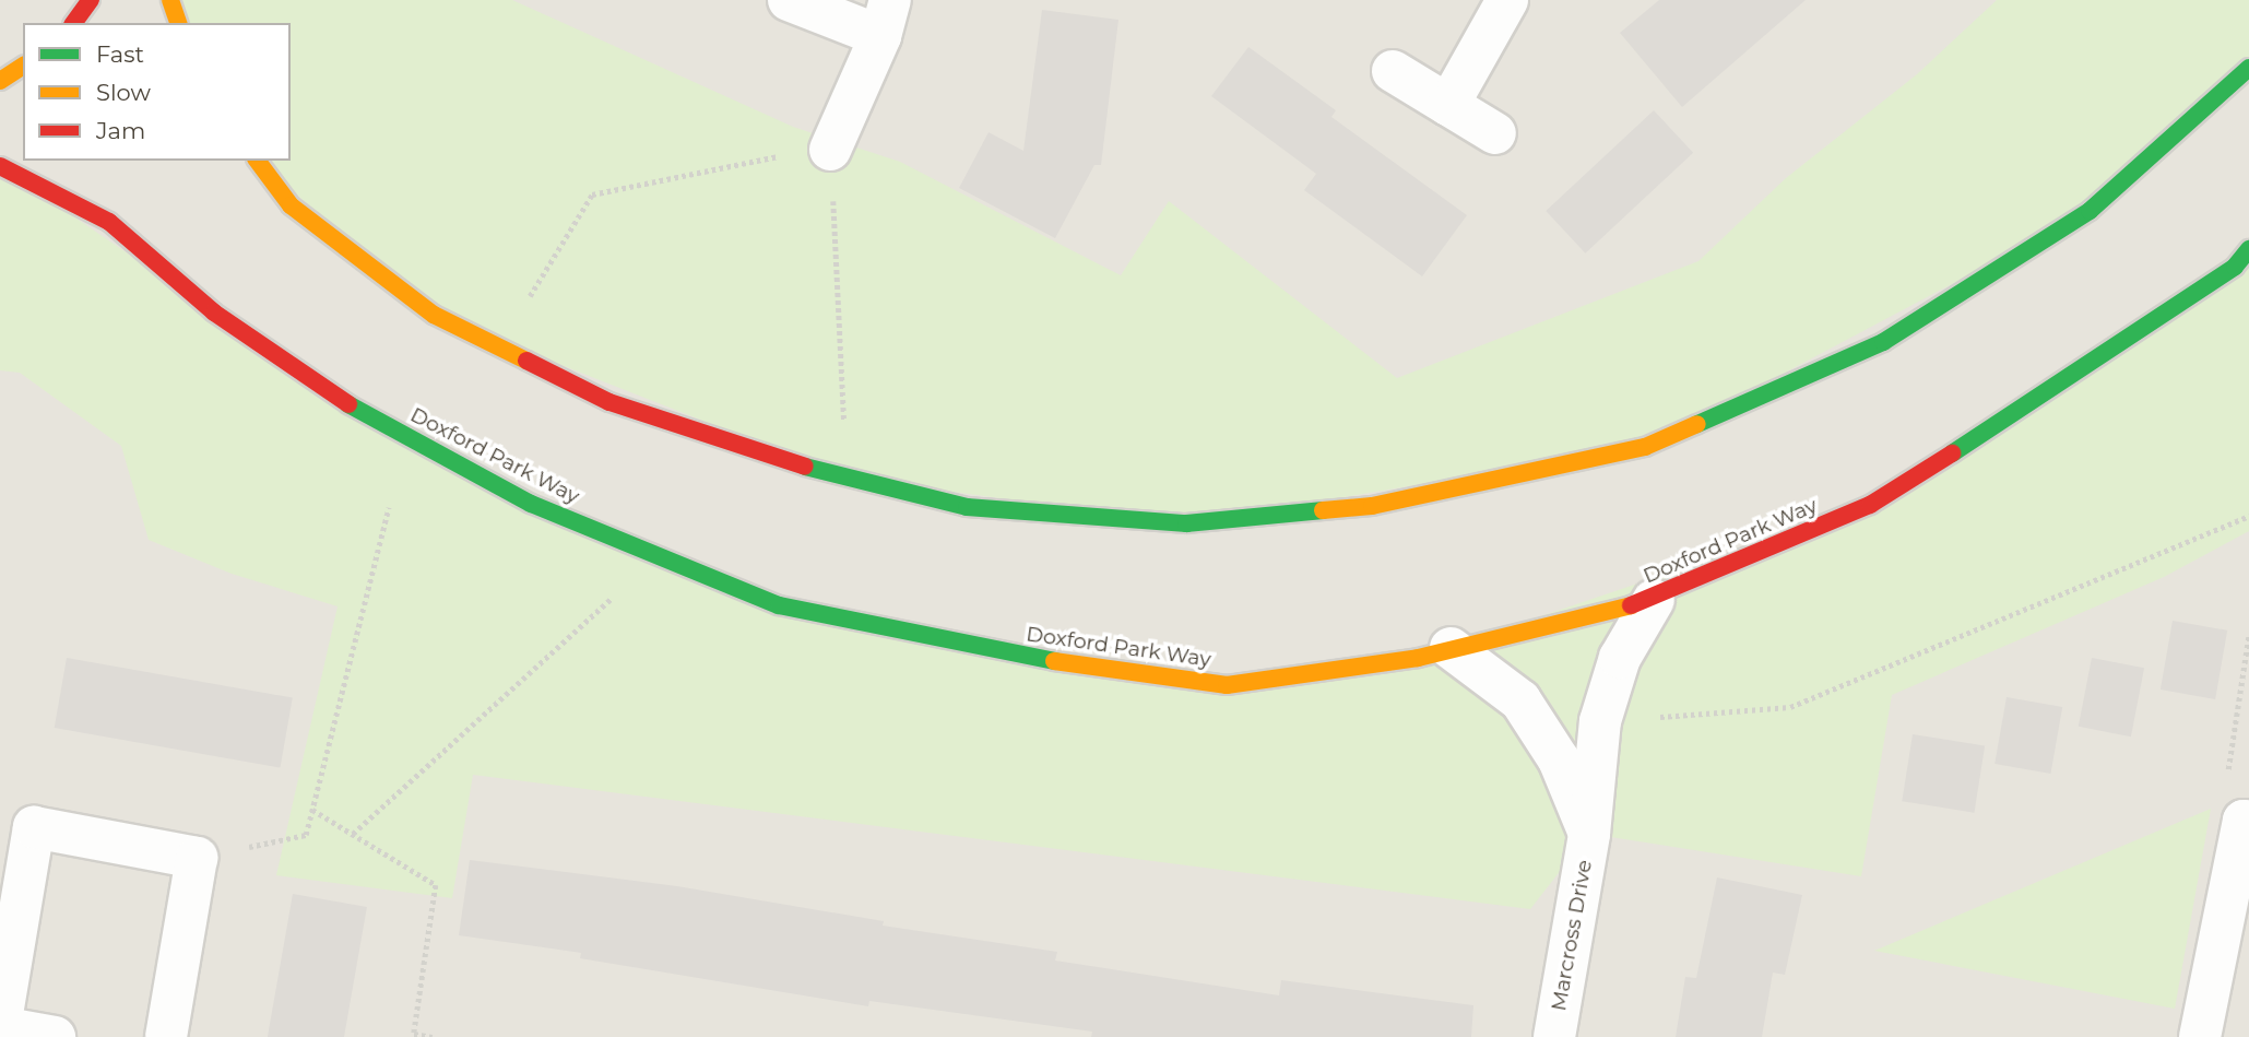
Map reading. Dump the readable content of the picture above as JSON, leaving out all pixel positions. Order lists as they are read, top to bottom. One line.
{"streets":{"main road":["Doxford Park Way"],"street":["Marcross Drive"]},"crossings":[["Doxford Park Way","Marcross Drive"]],"legend":["Fast","Slow","Jam"]}
